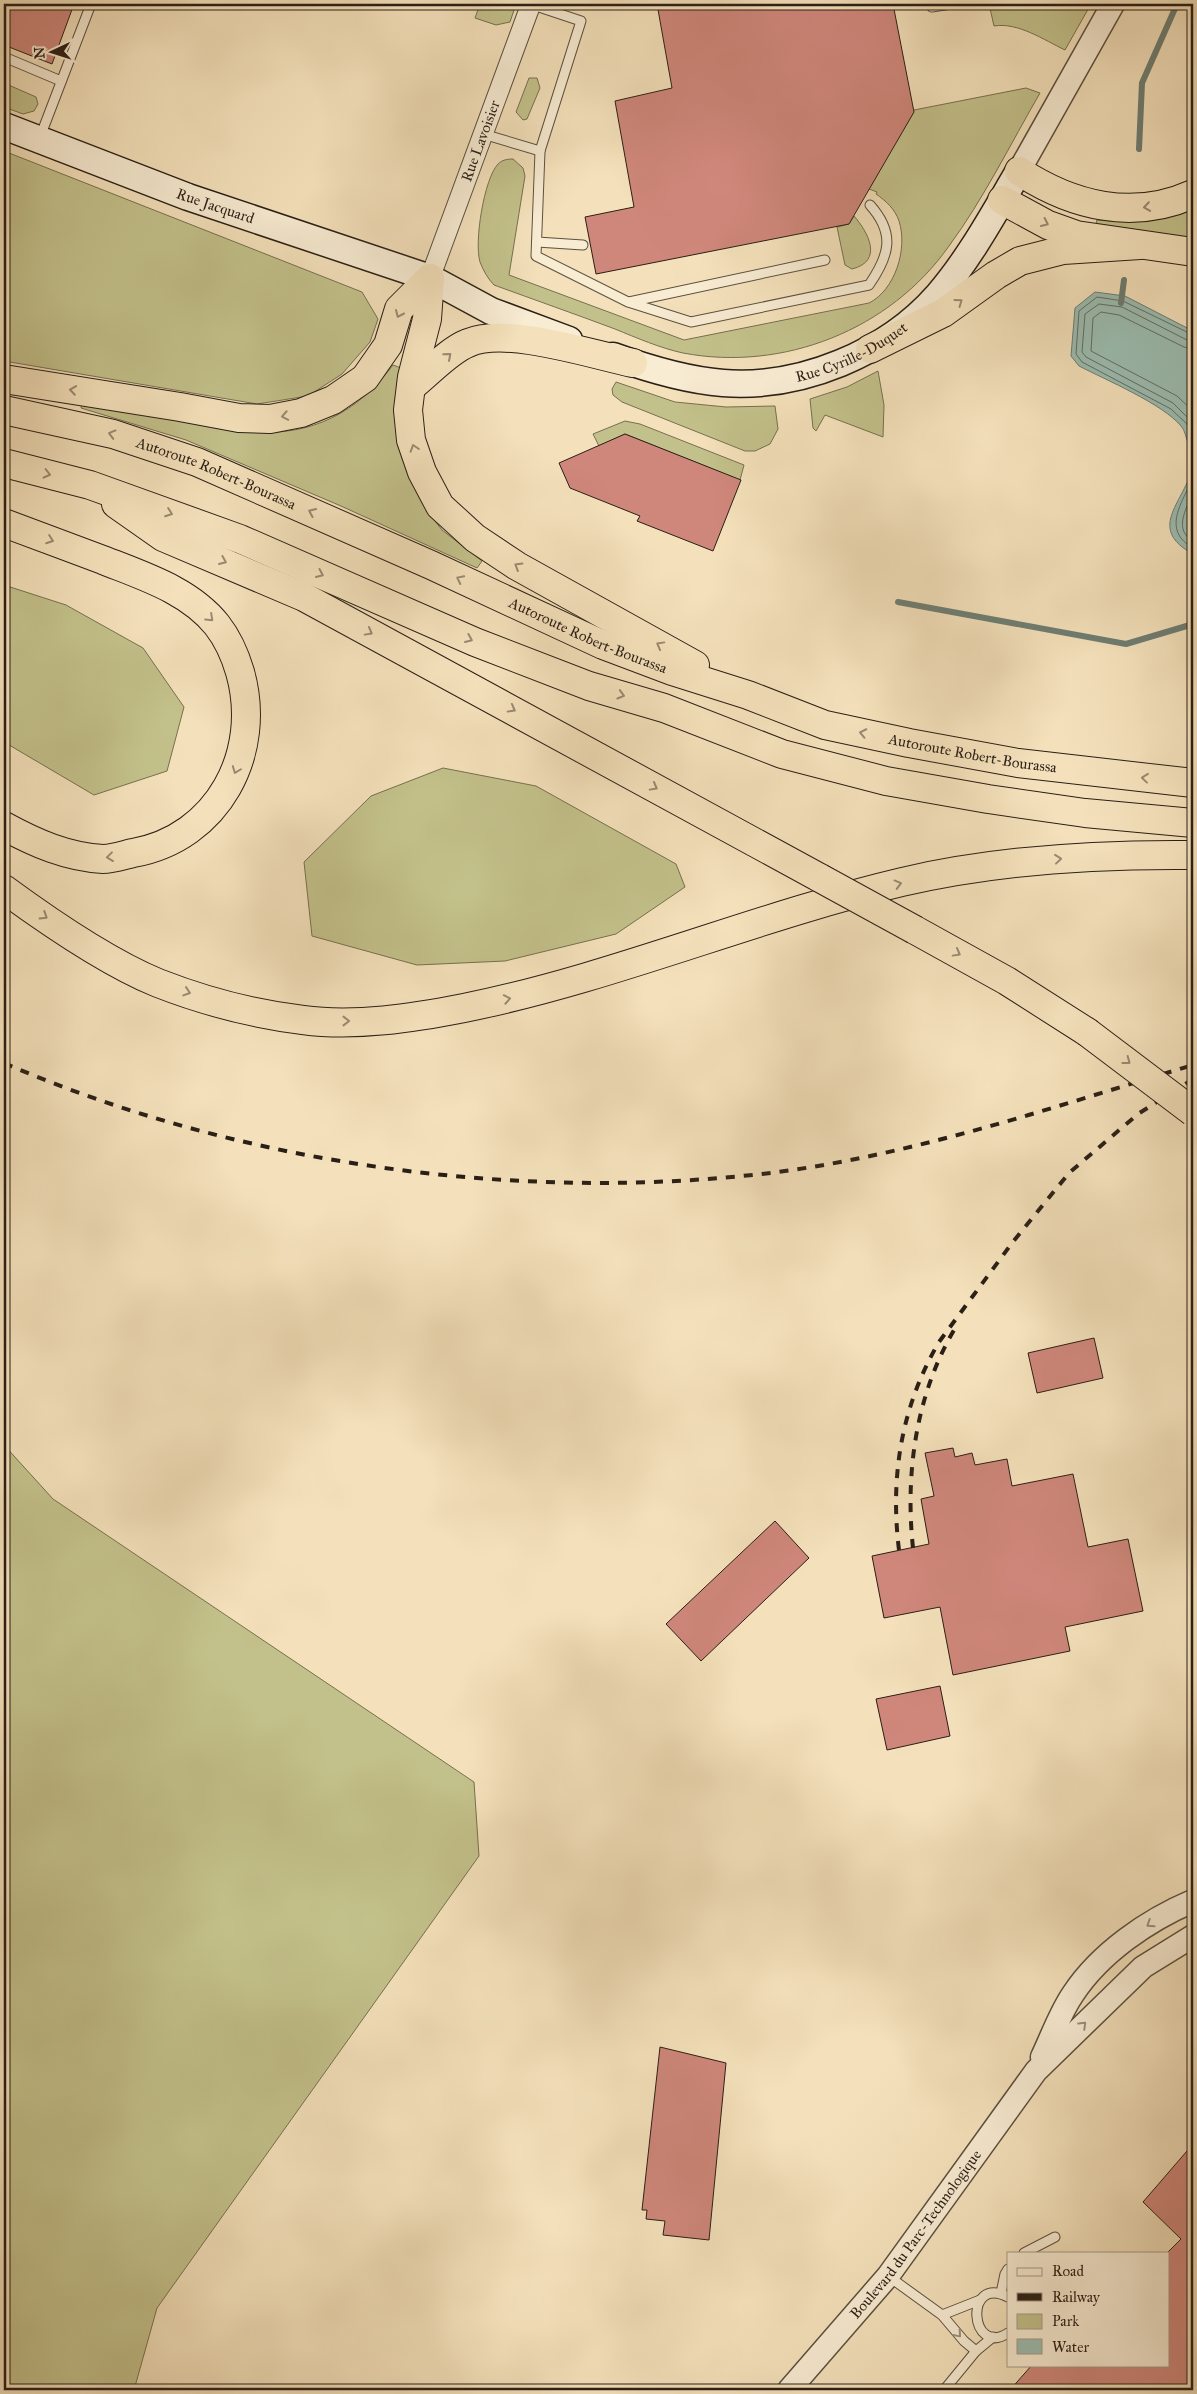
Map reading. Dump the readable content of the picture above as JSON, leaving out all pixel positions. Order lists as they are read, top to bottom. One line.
{"streets":{"highway":["Autoroute Robert-Bourassa"],"main road":["Rue Jacquard","Rue Cyrille-Duquet"],"street":["Rue Lavoisier","Boulevard du Parc-Technologique"]},"crossings":[["Rue Lavoisier","Rue Jacquard"],["Rue Lavoisier","Rue Cyrille-Duquet"],["Rue Jacquard","Rue Cyrille-Duquet"]],"legend":["Road","Railway","Park","Water"],"north":"left"}
